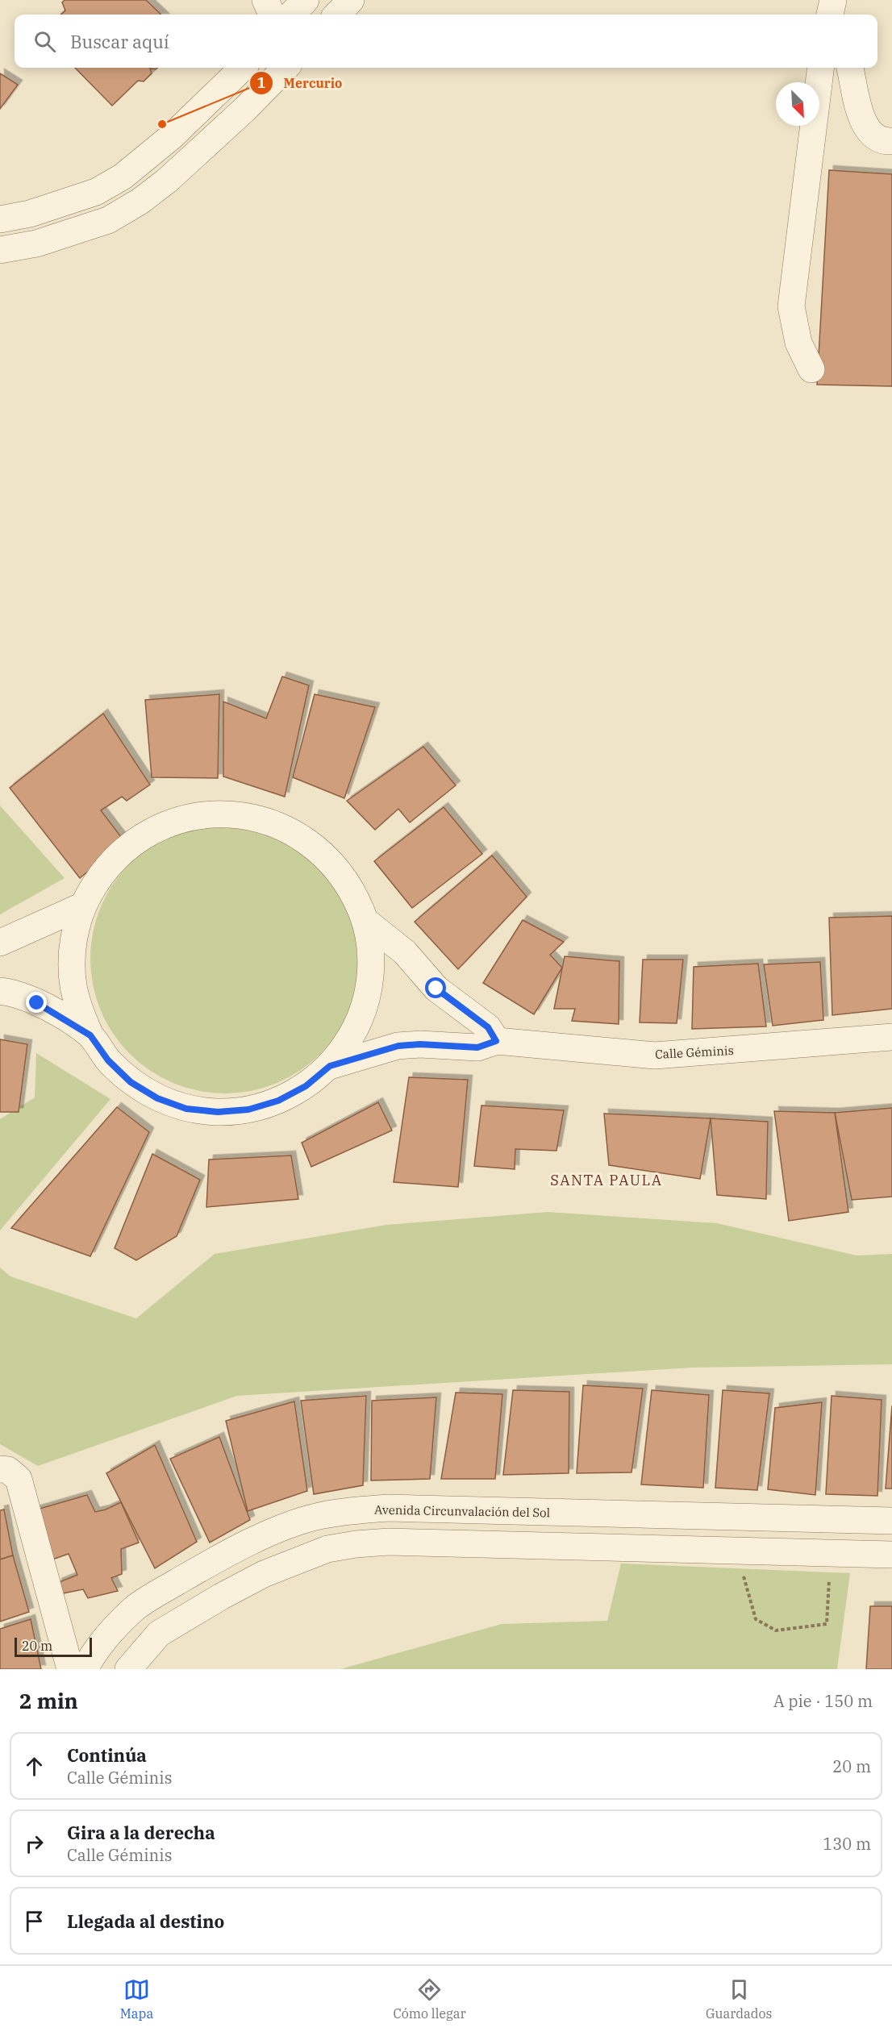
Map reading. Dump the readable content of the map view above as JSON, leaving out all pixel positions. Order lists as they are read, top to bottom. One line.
{"streets":{"street":["Calle Géminis","Avenida Circunvalación del Sol"]},"districts":["SANTA PAULA"],"places":["Mercurio"],"scale_bar":"20 m","north":"bottom right","page":{"search":"Buscar aquí","scale":"20 m","heading":["2 min","A pie · 150 m"],"list":[["Continúa","Calle Géminis","20 m"],["Gira a la derecha","Calle Géminis","130 m"],"Llegada al destino"],"nav":["Mapa","Cómo llegar","Guardados"]}}
